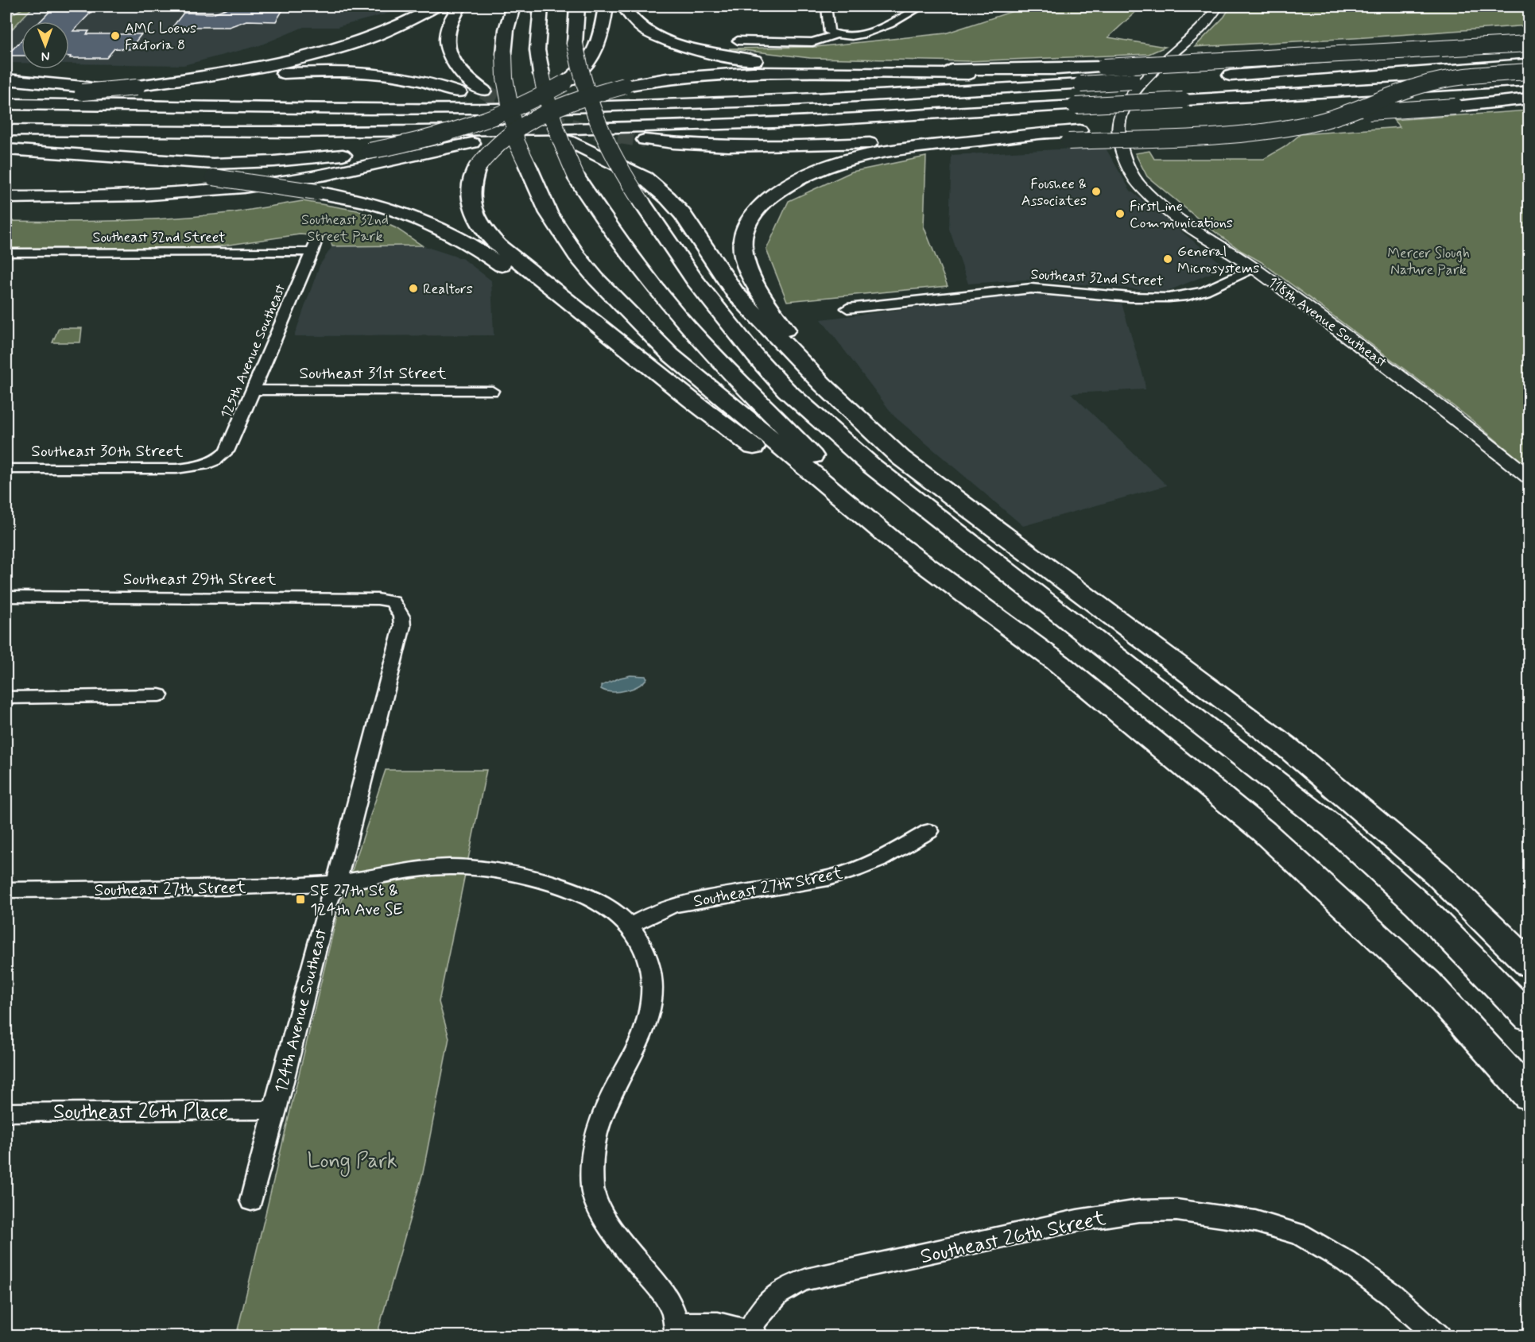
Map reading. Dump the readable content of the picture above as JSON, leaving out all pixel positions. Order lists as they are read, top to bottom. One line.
{"streets":{"street":["Southeast 32nd Street","118th Avenue Southeast","125th Avenue Southeast","Southeast 31st Street","Southeast 30th Street","Southeast 29th Street","Southeast 27th Street","124th Avenue Southeast","Southeast 26th Place","Southeast 26th Street"]},"crossings":[["Southeast 32nd Street","118th Avenue Southeast"],["Southeast 32nd Street","125th Avenue Southeast"],["125th Avenue Southeast","Southeast 31st Street"],["125th Avenue Southeast","Southeast 30th Street"],["Southeast 29th Street","124th Avenue Southeast"],["Southeast 27th Street","124th Avenue Southeast"],["124th Avenue Southeast","Southeast 26th Place"]],"parks":["Southeast 32nd Street Park","Mercer Slough Nature Park","Long Park"],"places":{"other":["AMC Loews Factoria 8","Foushee & Associates","FirstLine Communications","General Microsystems","Realtors"],"transit":["SE 27th St & 124th Ave SE"]},"north":"bottom"}
